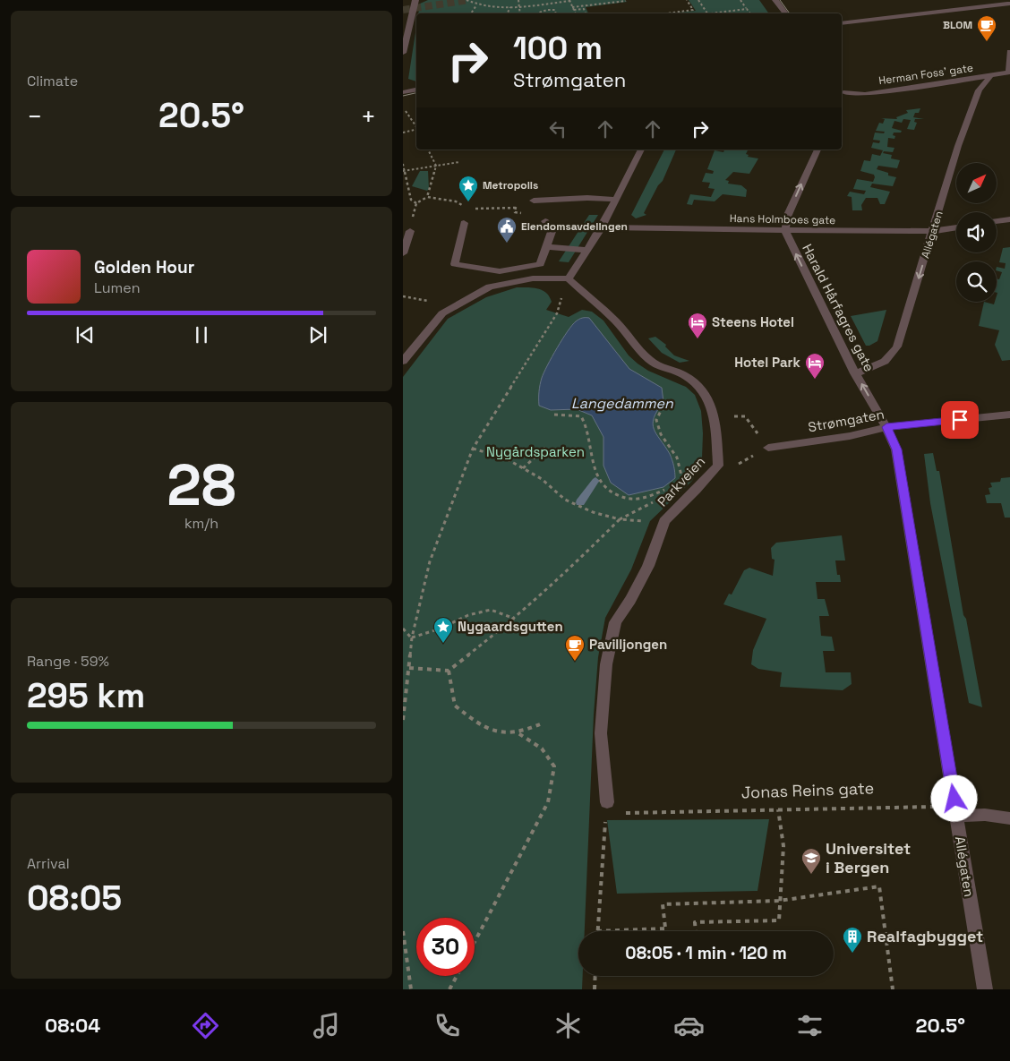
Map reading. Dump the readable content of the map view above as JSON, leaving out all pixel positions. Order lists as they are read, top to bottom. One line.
{"streets":{"street":["Herman Foss' gate","Hans Holmboes gate","Allégaten","Harald Hårfagres gate","Strømgaten","Parkveien"],"path":["Jonas Reins gate"]},"crossings":[["Herman Foss' gate","Allégaten"],["Hans Holmboes gate","Allégaten"],["Hans Holmboes gate","Harald Hårfagres gate"],["Allégaten","Harald Hårfagres gate"],["Allégaten","Strømgaten"],["Allégaten","Jonas Reins gate"],["Harald Hårfagres gate","Strømgaten"],["Parkveien","Jonas Reins gate"]],"one_way":["Harald Hårfagres gate"],"water":["Langedammen"],"parks":["Nygårdsparken"],"places":{"cafe":["BLOM","Pavilljongen"],"place":["Metropolis","Nygaardsgutten"],"public building":["Eiendomsavdelingen"],"hotel":["Steens Hotel","Hotel Park"],"school or university":["Universitet i Bergen"],"building":["Realfagbygget"]},"north":"top right","page":{"tile":["Climate",["28","km/h"],["Range · 59%","295 km"],["Arrival","08:05"]],"turn":["100 m","Strømgaten"],"heat":["−","20.5°","+"],"song":["Golden Hour","Lumen"],"limit":"30","trip":"08:05 · 1 min · 120 m","tabs":["08:04","20.5°"]}}
